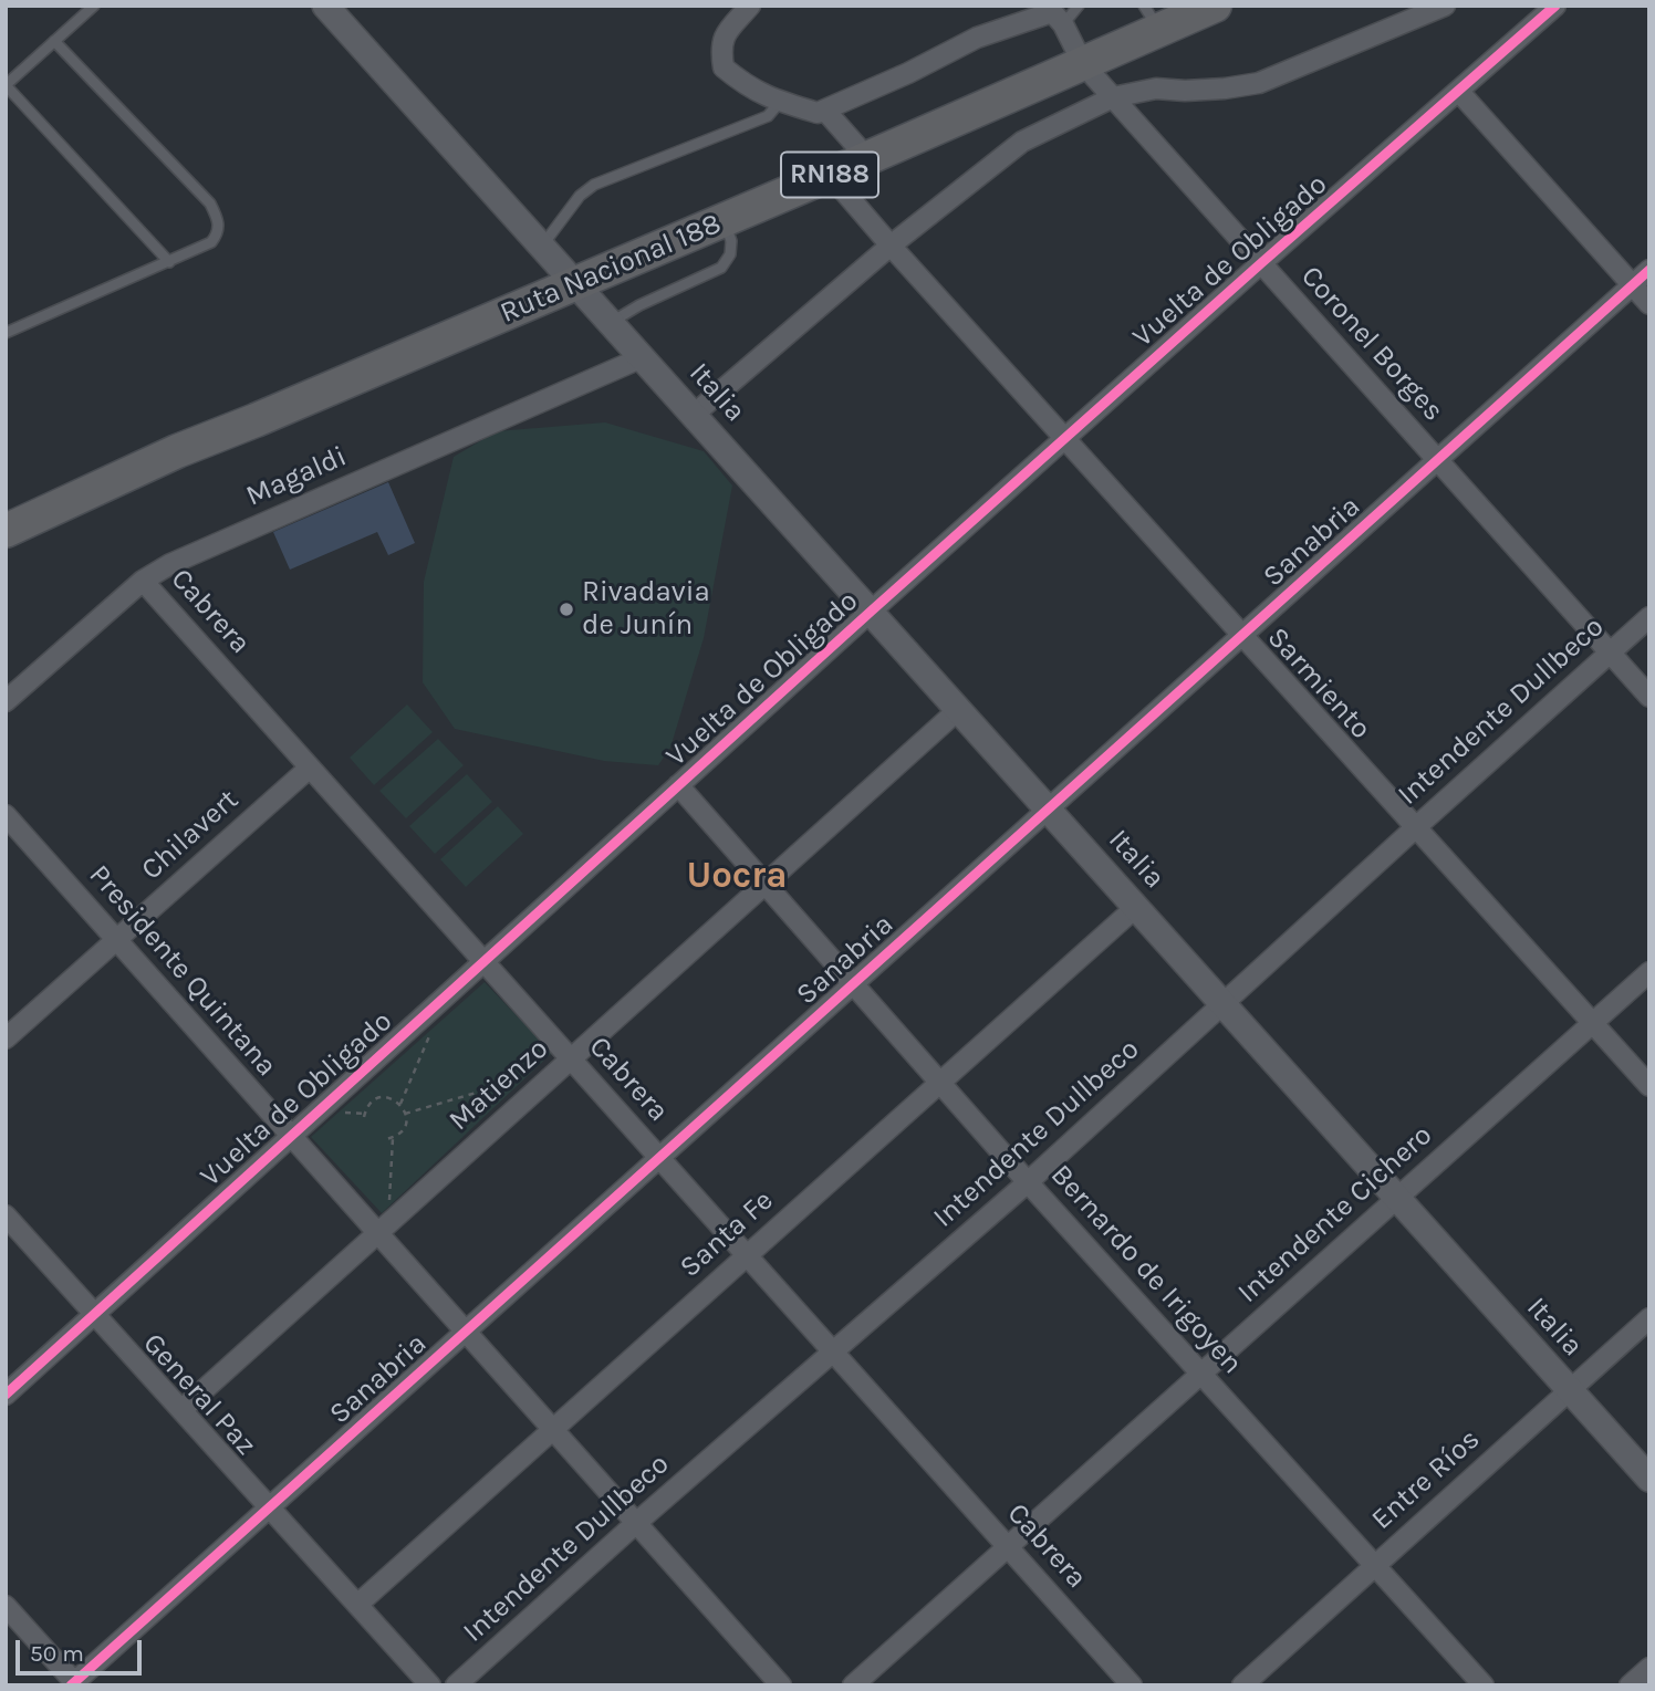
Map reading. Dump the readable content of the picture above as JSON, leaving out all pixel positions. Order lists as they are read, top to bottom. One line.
{"streets":{"highway":["RN188","Ruta Nacional 188"],"street":["Vuelta de Obligado","Coronel Borges","Italia","Magaldi","Sanabria","Cabrera","Sarmiento","Intendente Dullbeco","Chilavert","Presidente Quintana","Matienzo","Intendente Cichero","Santa Fe","Bernardo de Irigoyen","General Paz","Entre Ríos"]},"crossings":[["Vuelta de Obligado","Coronel Borges"],["Vuelta de Obligado","Italia"],["Vuelta de Obligado","Cabrera"],["Vuelta de Obligado","Sarmiento"],["Vuelta de Obligado","Presidente Quintana"],["Vuelta de Obligado","Bernardo de Irigoyen"],["Vuelta de Obligado","General Paz"],["Ruta Nacional 188","Coronel Borges"],["Ruta Nacional 188","Italia"],["Ruta Nacional 188","Sarmiento"],["Coronel Borges","Sanabria"],["Coronel Borges","Intendente Dullbeco"],["Italia","Magaldi"],["Italia","Sanabria"],["Italia","Intendente Dullbeco"],["Italia","Matienzo"],["Italia","Intendente Cichero"],["Italia","Santa Fe"],["Italia","Entre Ríos"],["Magaldi","Cabrera"],["Sanabria","Cabrera"],["Sanabria","Sarmiento"],["Sanabria","Presidente Quintana"],["Sanabria","Bernardo de Irigoyen"],["Sanabria","General Paz"],["Cabrera","Intendente Dullbeco"],["Cabrera","Chilavert"],["Cabrera","Matienzo"],["Cabrera","Intendente Cichero"],["Cabrera","Santa Fe"],["Sarmiento","Intendente Dullbeco"],["Sarmiento","Intendente Cichero"],["Intendente Dullbeco","Presidente Quintana"],["Intendente Dullbeco","Bernardo de Irigoyen"],["Chilavert","Presidente Quintana"],["Presidente Quintana","Matienzo"],["Presidente Quintana","Santa Fe"],["Matienzo","Bernardo de Irigoyen"],["Matienzo","General Paz"],["Intendente Cichero","Bernardo de Irigoyen"],["Santa Fe","Bernardo de Irigoyen"],["Santa Fe","General Paz"],["Bernardo de Irigoyen","Entre Ríos"]],"districts":["Uocra"],"places":["Rivadavia de Junín"],"scale_bar":"50 m"}
